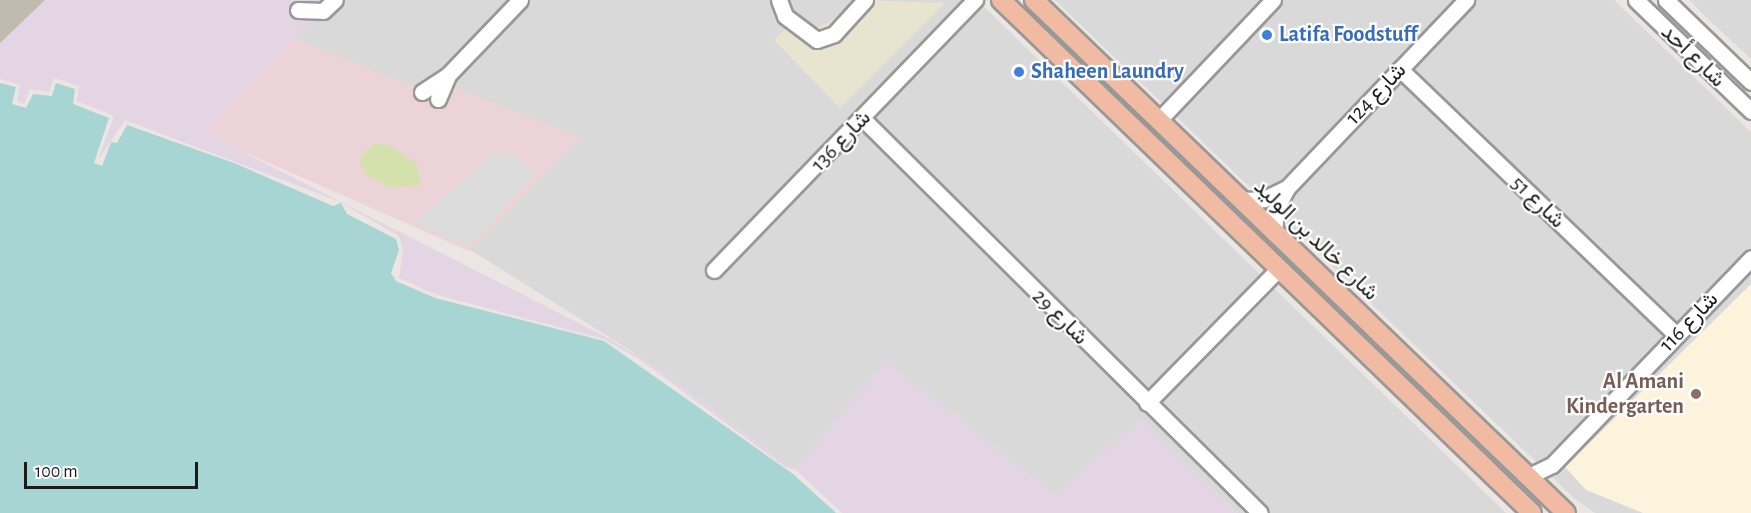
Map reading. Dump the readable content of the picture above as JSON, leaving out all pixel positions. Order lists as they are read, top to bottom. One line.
{"streets":{"main road":["شارع خالد بن الوليد"],"street":["شارع أحد","شارع 124","شارع 136","شارع 51","شارع 29","شارع 116"]},"crossings":[["شارع 124","شارع 51"],["شارع 124","شارع خالد بن الوليد"],["شارع 136","شارع 29"],["شارع 51","شارع 116"],["شارع خالد بن الوليد","شارع 116"]],"places":["Latifa Foodstuff","Shaheen Laundry","Al Amani Kindergarten"],"scale_bar":"100 m"}
